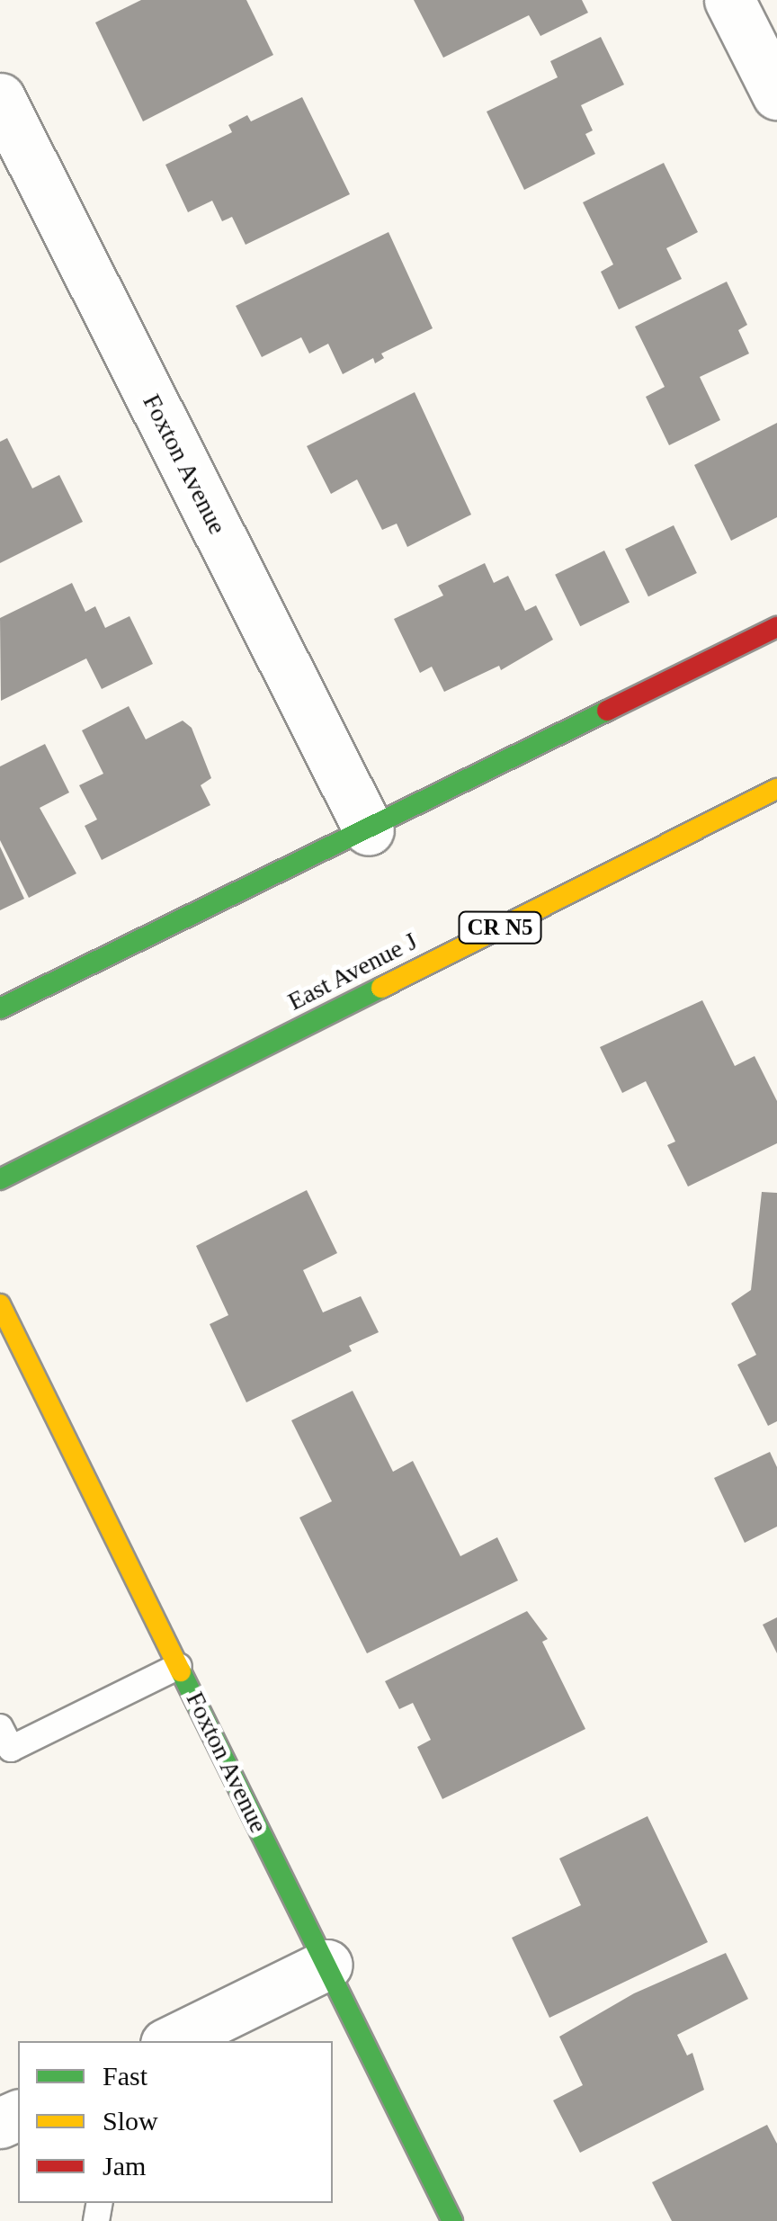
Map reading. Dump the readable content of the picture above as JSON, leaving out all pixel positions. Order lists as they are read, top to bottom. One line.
{"streets":{"street":["Foxton Avenue","CR N5","East Avenue J"]},"legend":["Fast","Slow","Jam"]}
